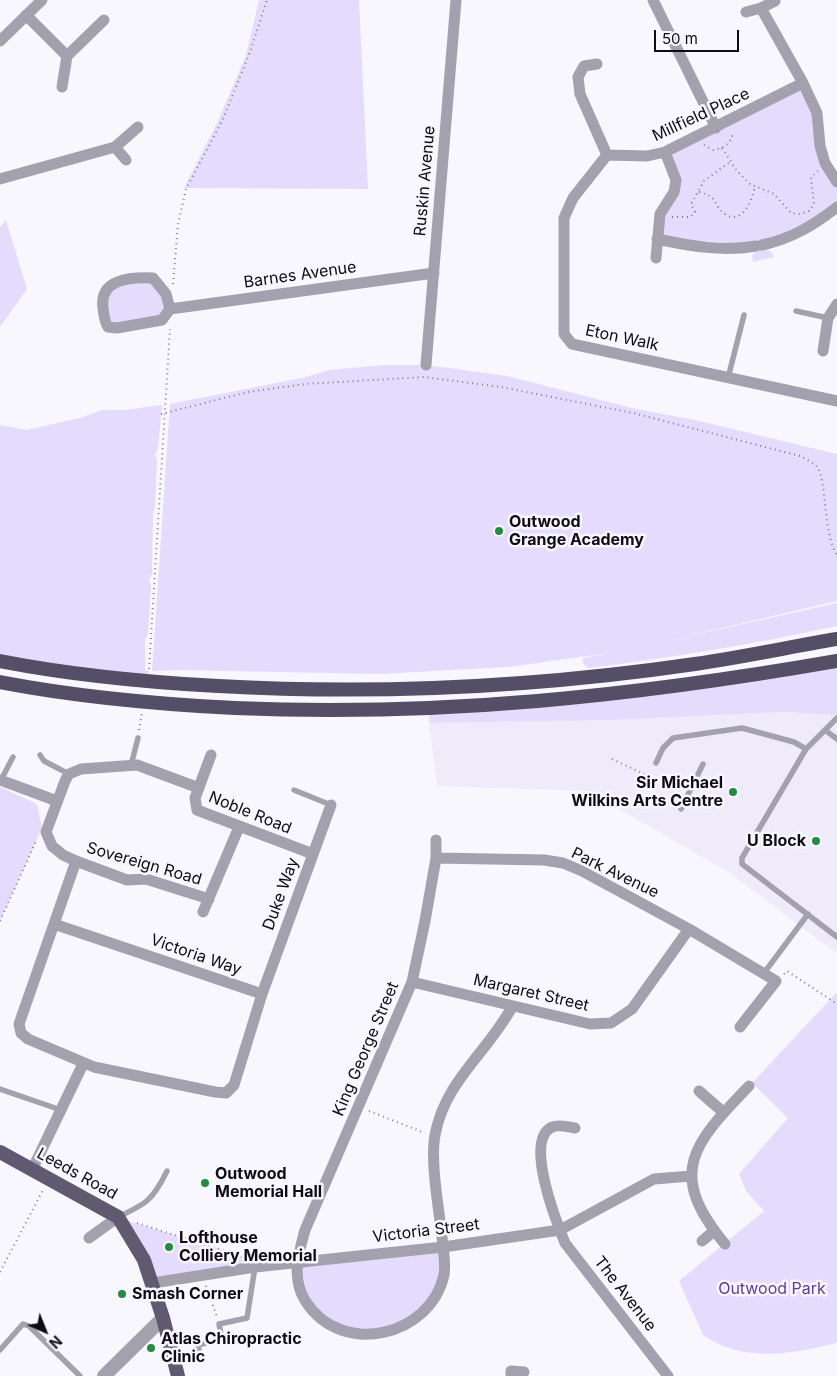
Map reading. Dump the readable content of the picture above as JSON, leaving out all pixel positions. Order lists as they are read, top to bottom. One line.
{"streets":{"main road":["Leeds Road"],"street":["Millfield Place","Ruskin Avenue","Barnes Avenue","Eton Walk","Noble Road","Sovereign Road","Park Avenue","Duke Way","Victoria Way","Margaret Street","King George Street","Victoria Street","The Avenue"]},"crossings":[["Millfield Place","Eton Walk"],["Ruskin Avenue","Barnes Avenue"],["Noble Road","Sovereign Road"],["Noble Road","Duke Way"],["Sovereign Road","Victoria Way"],["Park Avenue","Margaret Street"],["Park Avenue","King George Street"],["Duke Way","Victoria Way"],["Margaret Street","King George Street"],["King George Street","Victoria Street"],["Leeds Road","Victoria Street"],["Victoria Street","The Avenue"]],"parks":["Outwood Park"],"places":["Outwood Grange Academy","Sir Michael Wilkins Arts Centre","U Block","Outwood Memorial Hall","Lofthouse Colliery Memorial","Smash Corner","Atlas Chiropractic Clinic"],"scale_bar":"50 m","north":"bottom right"}
